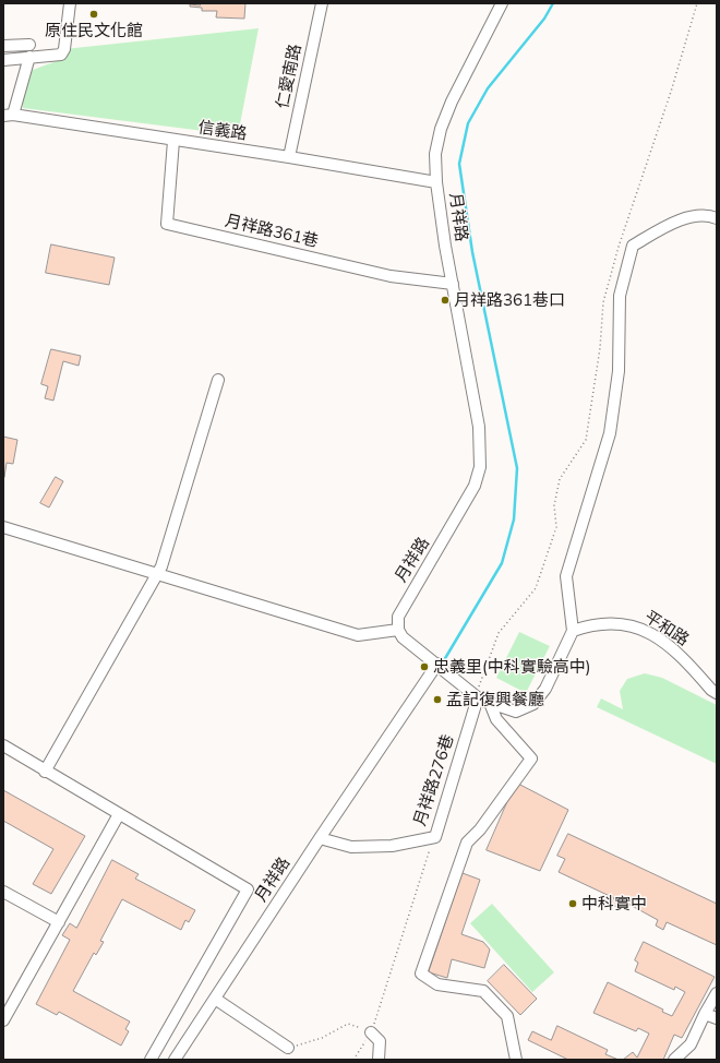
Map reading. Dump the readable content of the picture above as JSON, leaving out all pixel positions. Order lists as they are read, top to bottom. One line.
{"streets":{"street":["仁愛南路","信義路","月祥路","月祥路361巷","平和路","月祥路276巷"]},"crossings":[["仁愛南路","信義路"],["信義路","月祥路"],["信義路","月祥路361巷"],["月祥路","月祥路361巷"],["月祥路","月祥路276巷"]],"places":["原住民文化館","月祥路361巷口","忠義里(中科實驗高中)","孟記復興餐廳","中科實中"]}
